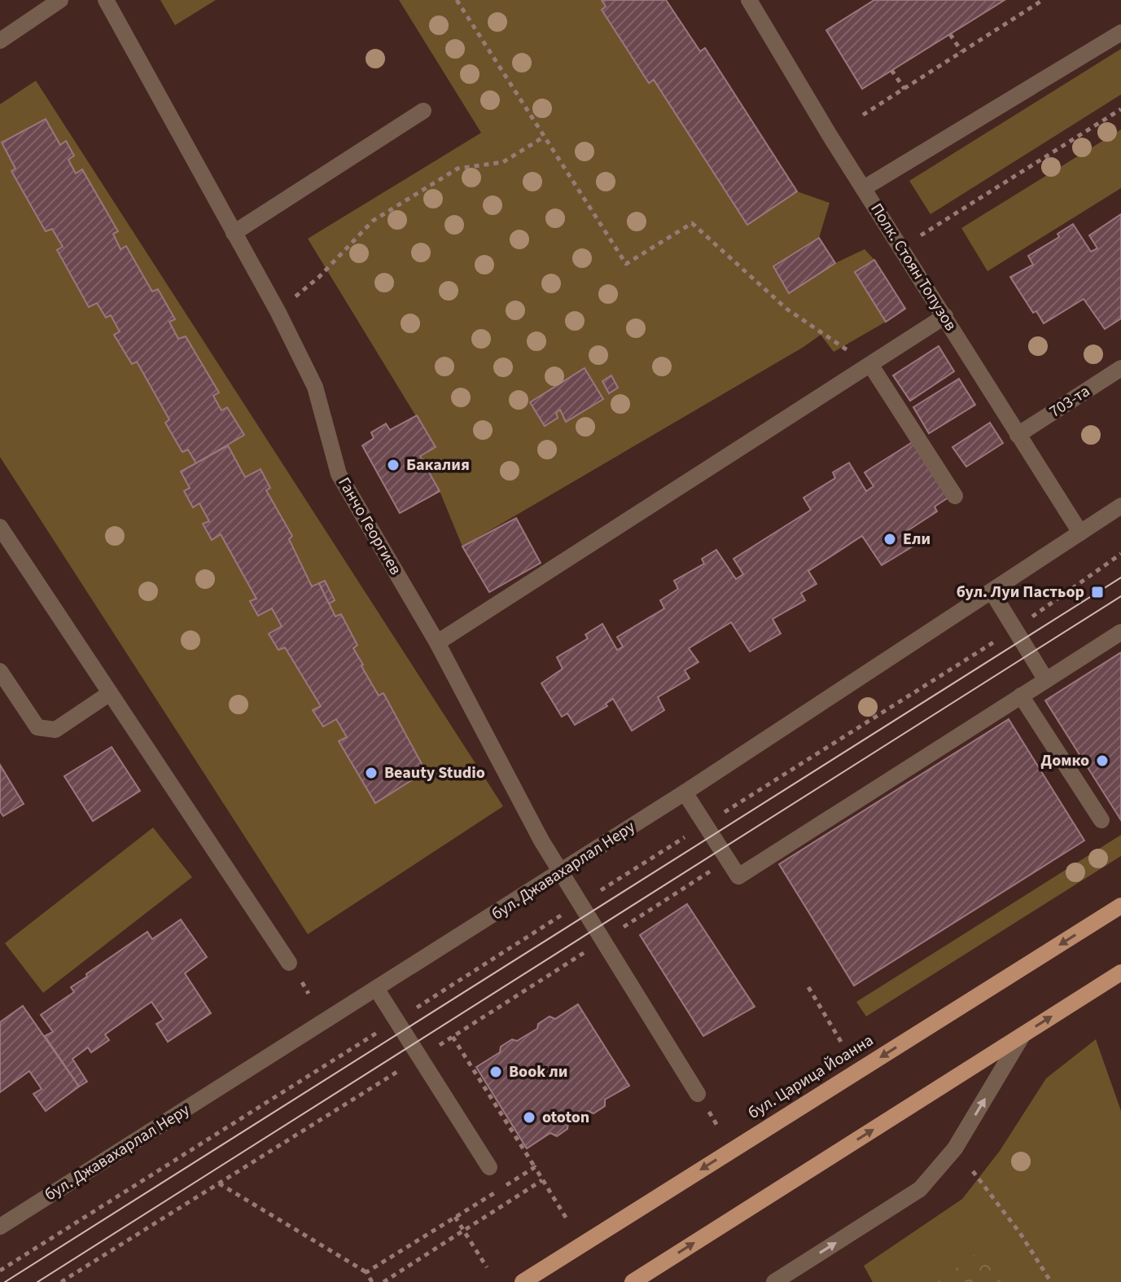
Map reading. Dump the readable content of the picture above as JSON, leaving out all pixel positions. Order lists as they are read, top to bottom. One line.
{"streets":{"main road":["бул. Царица Йоанна"],"street":["Полк. Стоян Топузов","703-та","Ганчо Георгиев","бул. Джавахарлал Неру"]},"crossings":[["Полк. Стоян Топузов","703-та"],["Полк. Стоян Топузов","бул. Джавахарлал Неру"],["Ганчо Георгиев","бул. Джавахарлал Неру"]],"places":{"other":["Бакалия","Ели","Домко","Beauty Studio","Book ли","ototon"],"transit":["бул. Луи Пастьор"]}}
